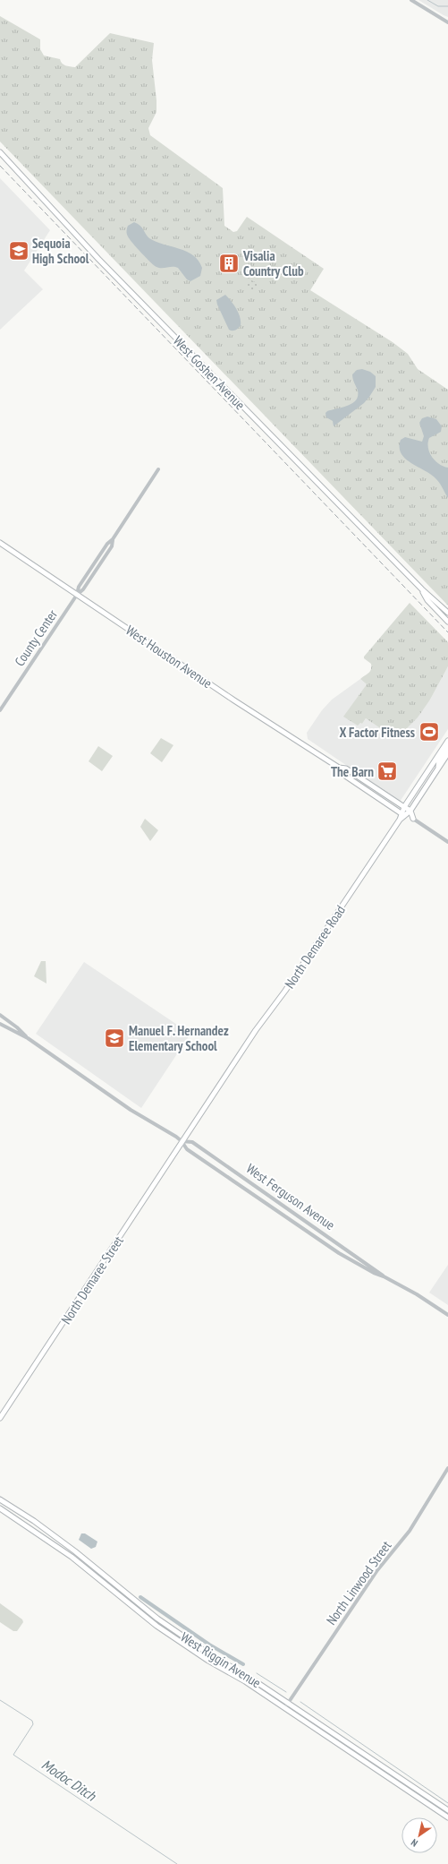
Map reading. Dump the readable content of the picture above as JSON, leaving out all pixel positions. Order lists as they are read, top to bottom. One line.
{"streets":{"main road":["West Goshen Avenue","West Houston Avenue","North Demaree Road","North Demaree Street","West Riggin Avenue"],"street":["County Center","West Ferguson Avenue","North Linwood Street"]},"crossings":[["County Center","West Houston Avenue"],["West Houston Avenue","North Demaree Road"],["North Demaree Road","West Ferguson Avenue"],["North Demaree Road","North Demaree Street"],["West Ferguson Avenue","North Demaree Street"],["North Linwood Street","West Riggin Avenue"]],"water":["Modoc Ditch"],"places":{"school or university":["Sequoia High School","Manuel F. Hernandez Elementary School"],"building":["Visalia Country Club"],"sports":["X Factor Fitness"],"supermarket":["The Barn"]},"north":"bottom left"}
